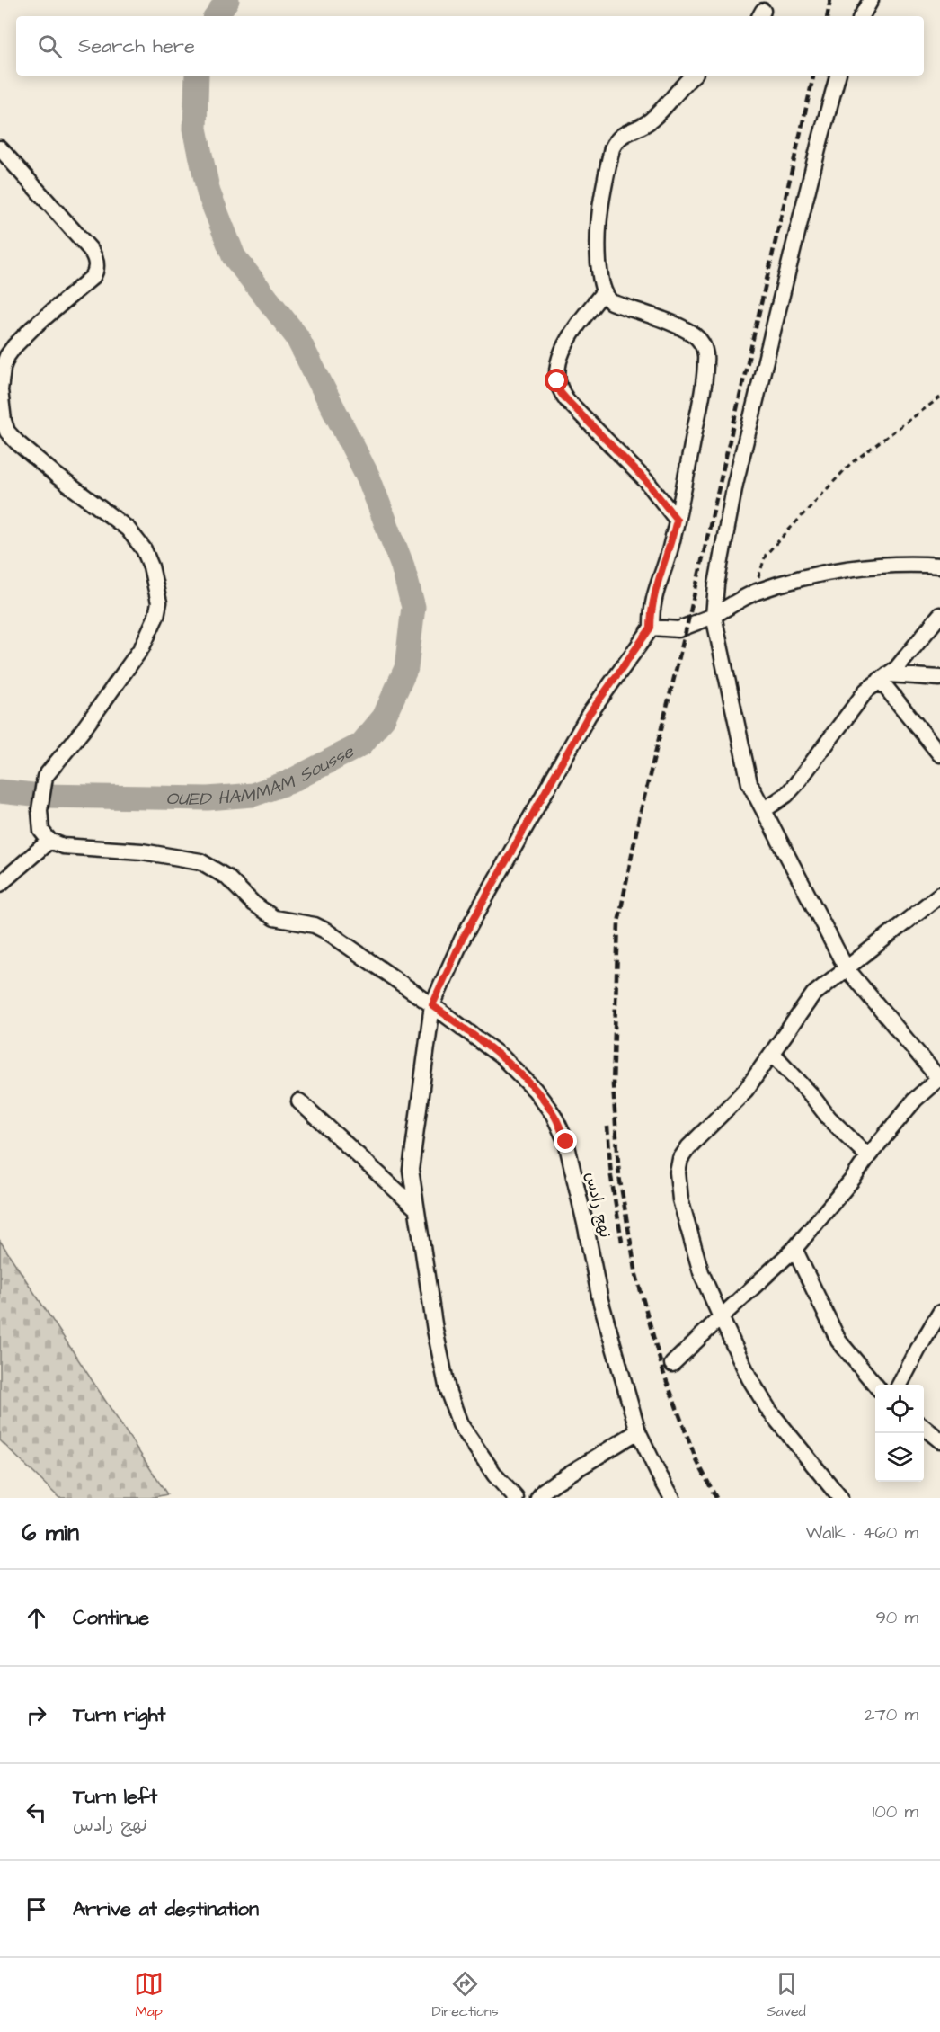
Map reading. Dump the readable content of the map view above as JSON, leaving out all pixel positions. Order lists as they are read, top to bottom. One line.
{"streets":{"street":["نهج رادس"]},"water":["OUED HAMMAM Sousse"],"page":{"search":"Search here","heading":["6 min","Walk · 460 m"],"list":[["Continue","90 m"],["Turn right","270 m"],["Turn left","نهج رادس","100 m"],"Arrive at destination"],"nav":["Map","Directions","Saved"]}}
